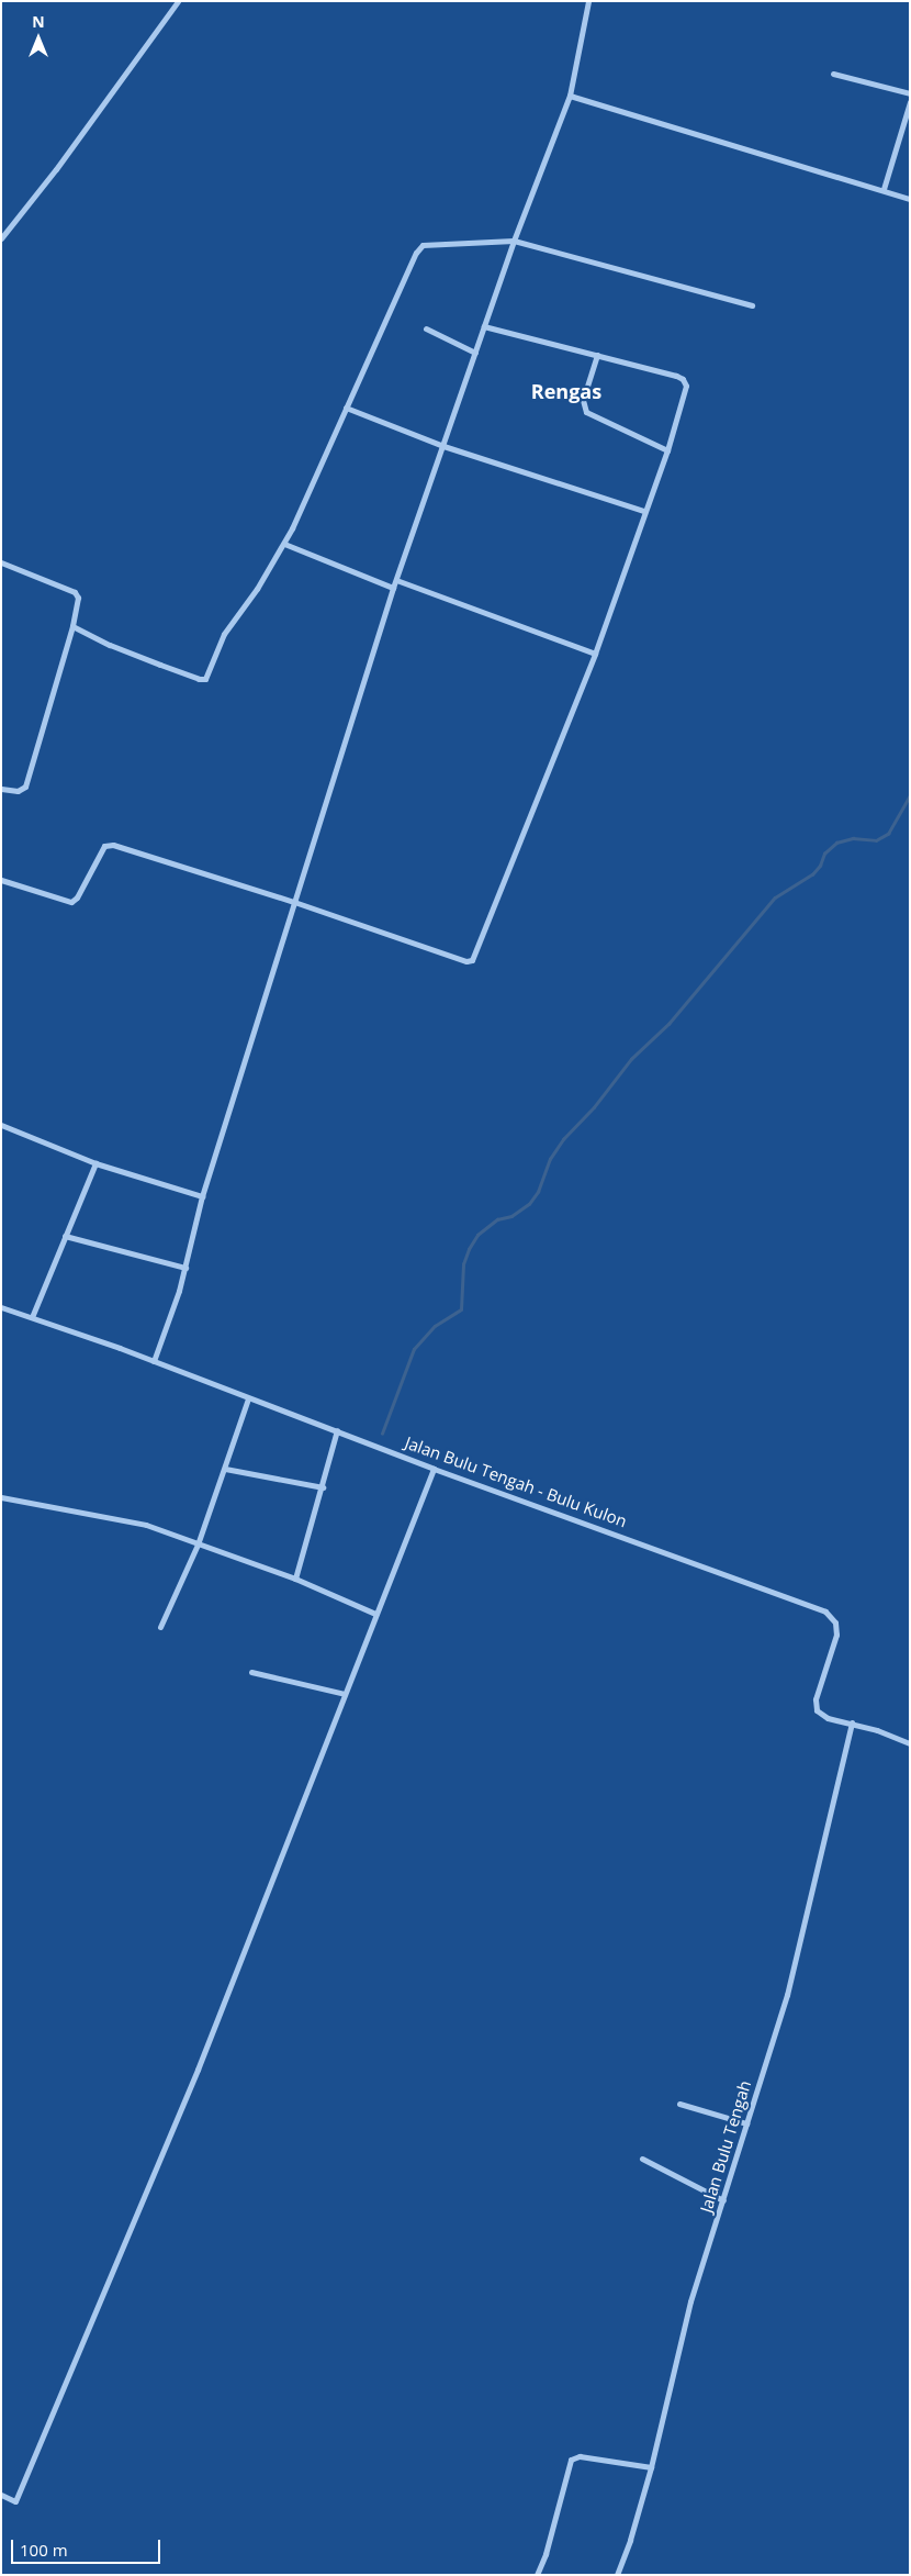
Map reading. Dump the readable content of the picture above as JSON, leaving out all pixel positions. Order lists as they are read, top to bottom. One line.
{"streets":{"street":["Jalan Bulu Tengah - Bulu Kulon","Jalan Bulu Tengah"]},"crossings":[["Jalan Bulu Tengah - Bulu Kulon","Jalan Bulu Tengah"]],"districts":["Rengas"],"scale_bar":"100 m","north":"top"}
